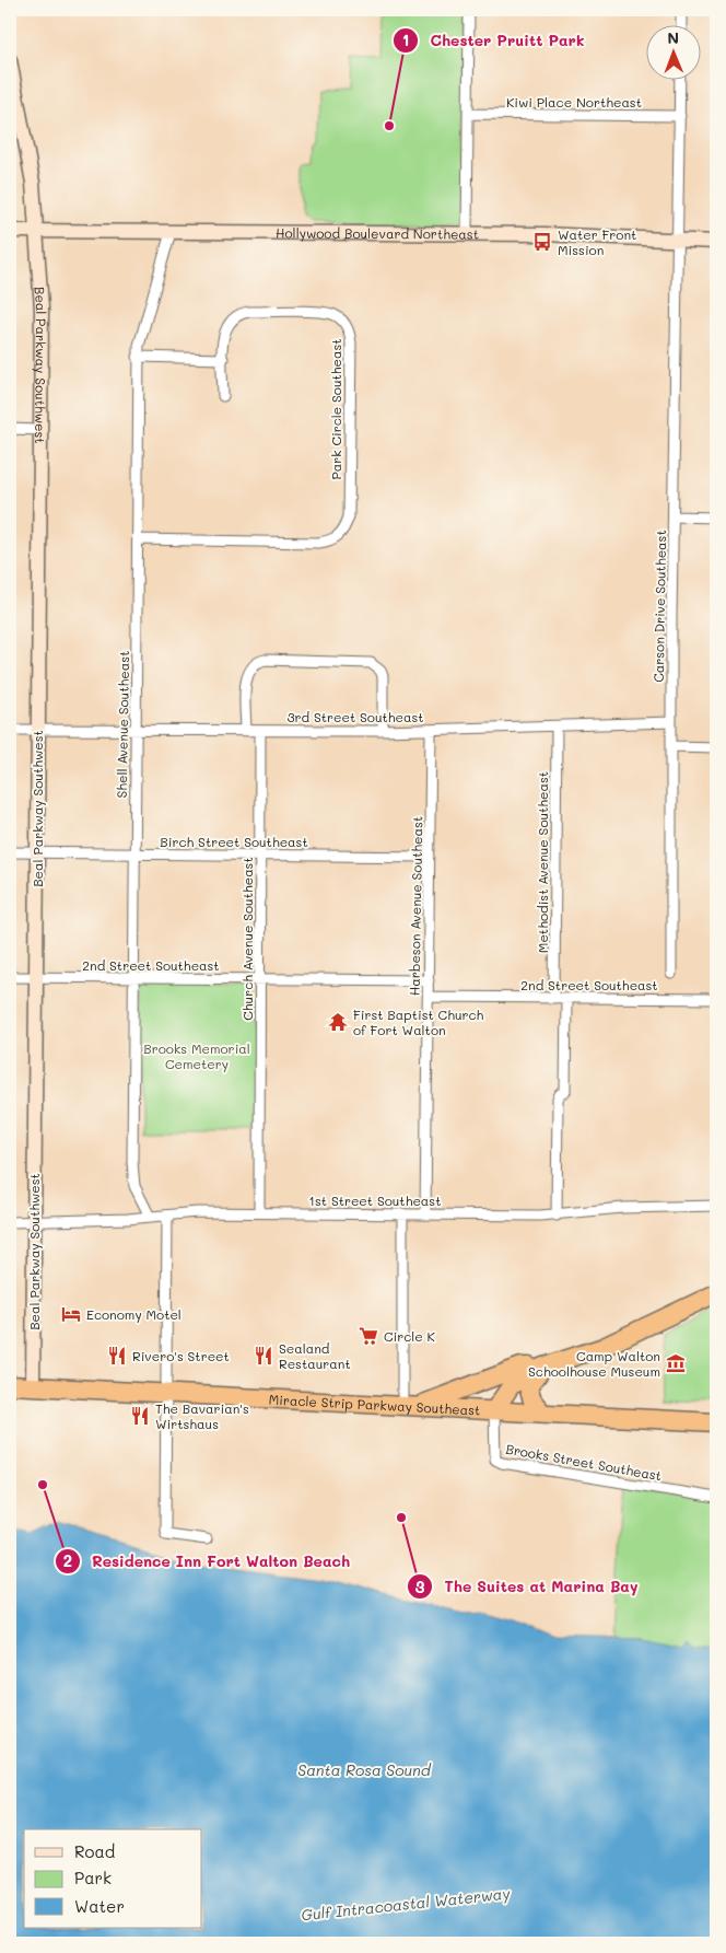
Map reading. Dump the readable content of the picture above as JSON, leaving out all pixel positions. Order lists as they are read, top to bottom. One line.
{"streets":{"highway":["Miracle Strip Parkway Southeast"],"main road":["Hollywood Boulevard Northeast","Beal Parkway Southwest"],"street":["Kiwi Place Northeast","Park Circle Southeast","Carson Drive Southeast","3rd Street Southeast","Shell Avenue Southeast","Birch Street Southeast","Methodist Avenue Southeast","Harbeson Avenue Southeast","Church Avenue Southeast","2nd Street Southeast","1st Street Southeast","Brooks Street Southeast"]},"crossings":[["Kiwi Place Northeast","Carson Drive Southeast"],["Hollywood Boulevard Northeast","Beal Parkway Southwest"],["Hollywood Boulevard Northeast","Carson Drive Southeast"],["Hollywood Boulevard Northeast","Shell Avenue Southeast"],["Beal Parkway Southwest","3rd Street Southeast"],["Beal Parkway Southwest","Birch Street Southeast"],["Beal Parkway Southwest","2nd Street Southeast"],["Beal Parkway Southwest","1st Street Southeast"],["Beal Parkway Southwest","Miracle Strip Parkway Southeast"],["Park Circle Southeast","Shell Avenue Southeast"],["Carson Drive Southeast","3rd Street Southeast"],["3rd Street Southeast","Shell Avenue Southeast"],["3rd Street Southeast","Methodist Avenue Southeast"],["3rd Street Southeast","Harbeson Avenue Southeast"],["3rd Street Southeast","Church Avenue Southeast"],["Shell Avenue Southeast","Birch Street Southeast"],["Shell Avenue Southeast","2nd Street Southeast"],["Shell Avenue Southeast","1st Street Southeast"],["Birch Street Southeast","Harbeson Avenue Southeast"],["Birch Street Southeast","Church Avenue Southeast"],["Methodist Avenue Southeast","2nd Street Southeast"],["Harbeson Avenue Southeast","2nd Street Southeast"],["Harbeson Avenue Southeast","1st Street Southeast"],["Church Avenue Southeast","2nd Street Southeast"],["Church Avenue Southeast","1st Street Southeast"],["Miracle Strip Parkway Southeast","Brooks Street Southeast"]],"water":["Santa Rosa Sound","Gulf Intracoastal Waterway"],"parks":["Brooks Memorial Cemetery"],"places":{"other":["Chester Pruitt Park","Residence Inn Fort Walton Beach","The Suites at Marina Bay"],"bus stop":["Water Front Mission"],"temple":["First Baptist Church of Fort Walton"],"hotel":["Economy Motel"],"supermarket":["Circle K"],"restaurant":["Rivero's Street","Sealand Restaurant","The Bavarian's Wirtshaus"],"museum":["Camp Walton Schoolhouse Museum"]},"legend":["Road","Park","Water"],"north":"top"}
